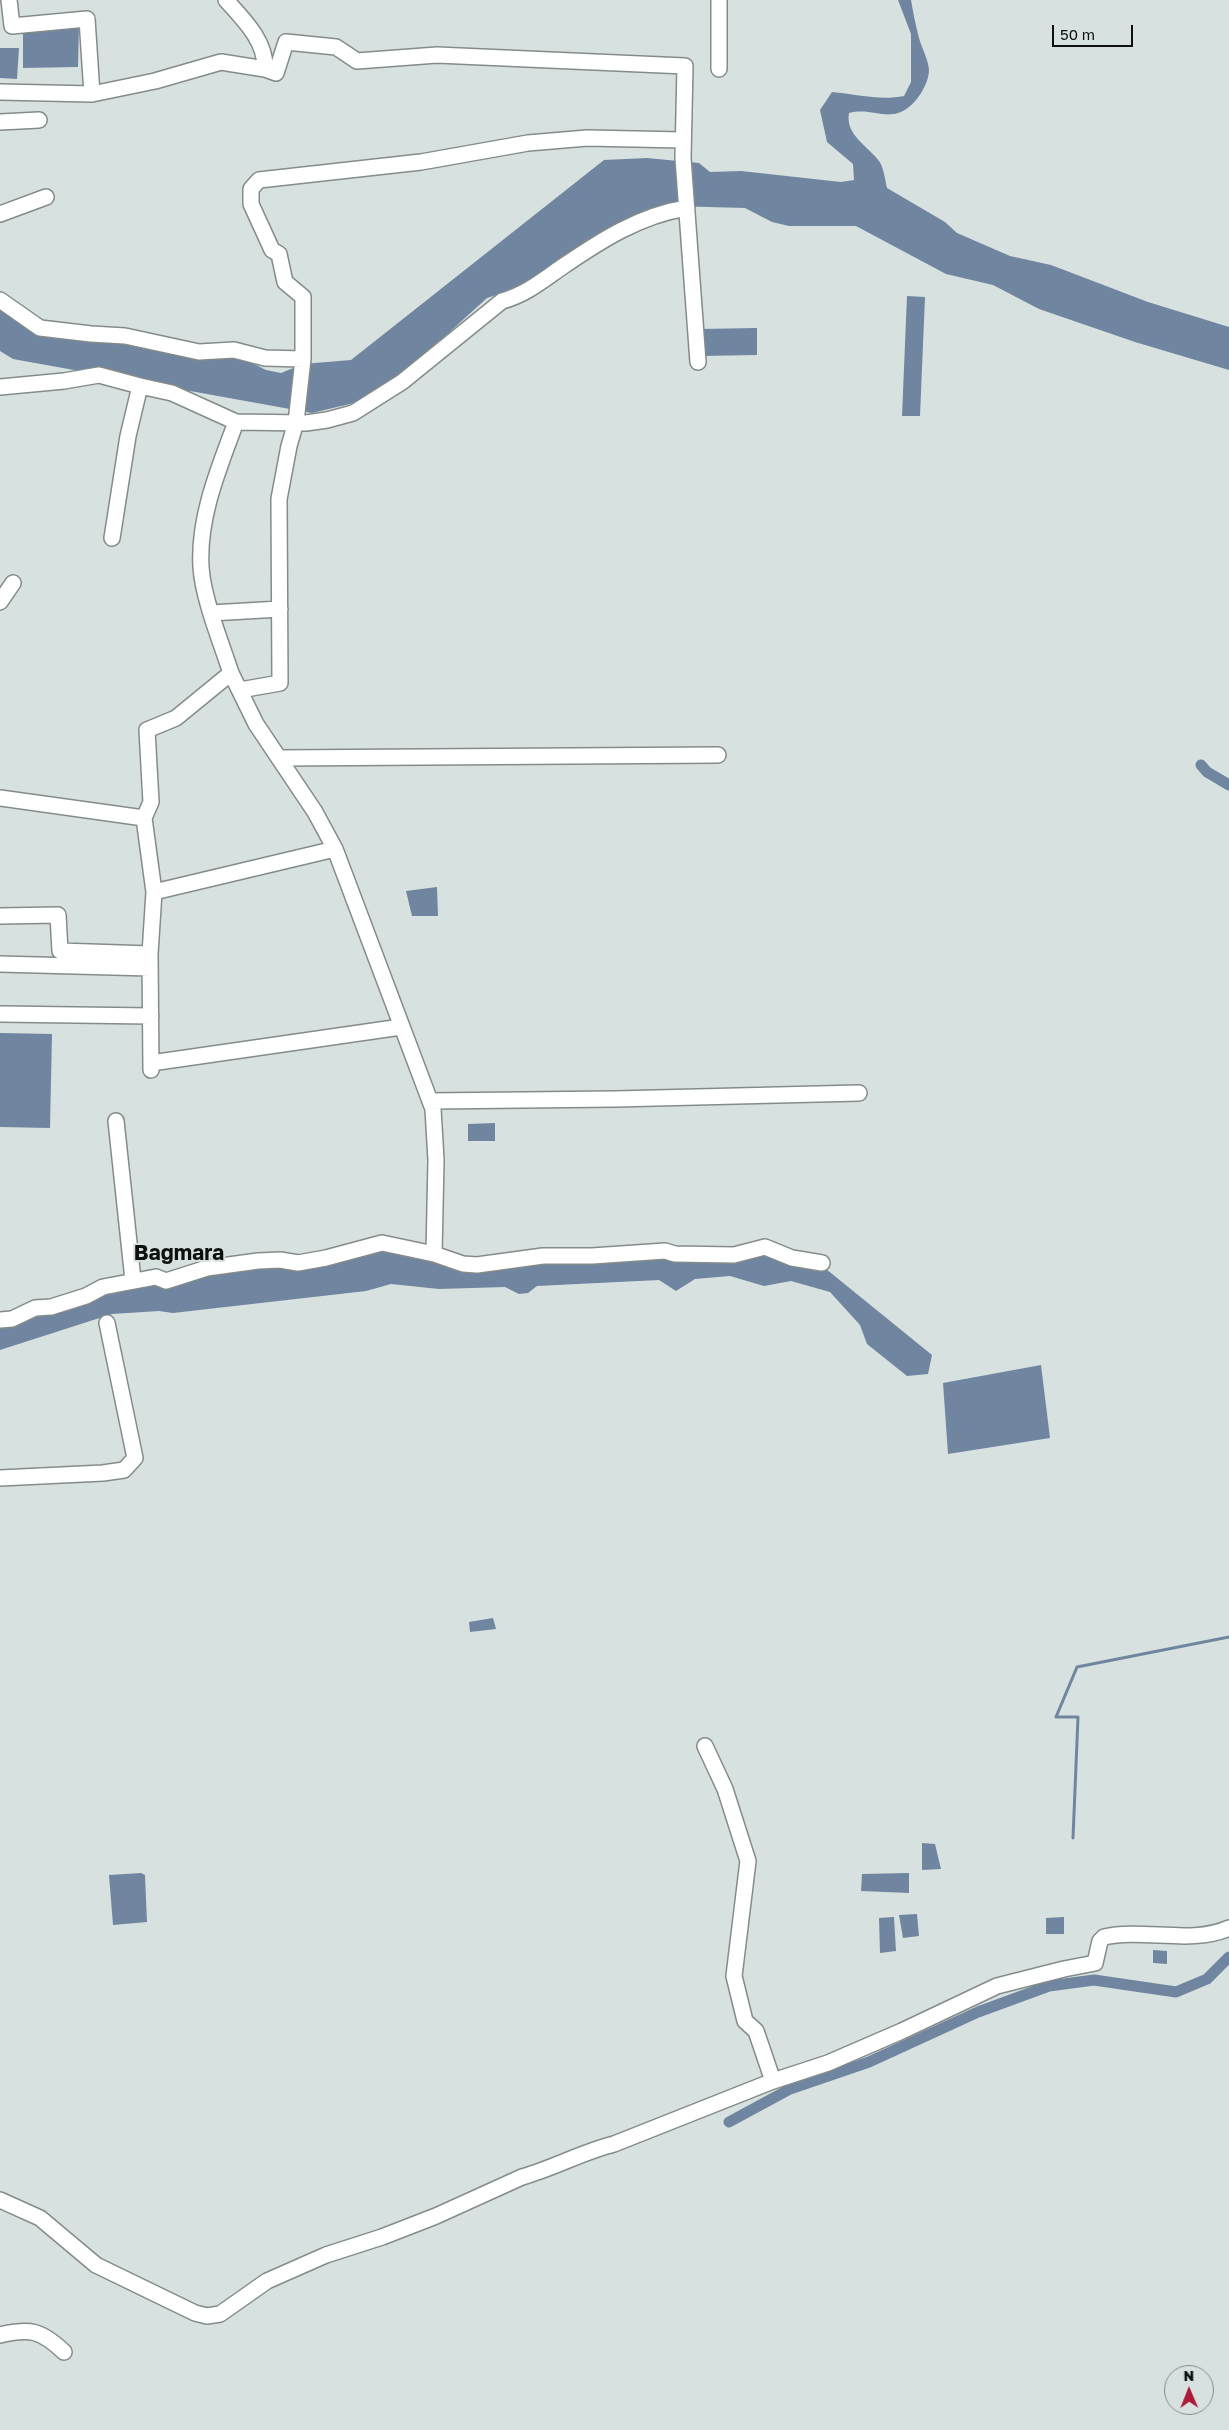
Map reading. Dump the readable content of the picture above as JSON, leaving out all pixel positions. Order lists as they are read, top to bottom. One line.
{"districts":["Bagmara"],"scale_bar":"50 m","north":"top"}
